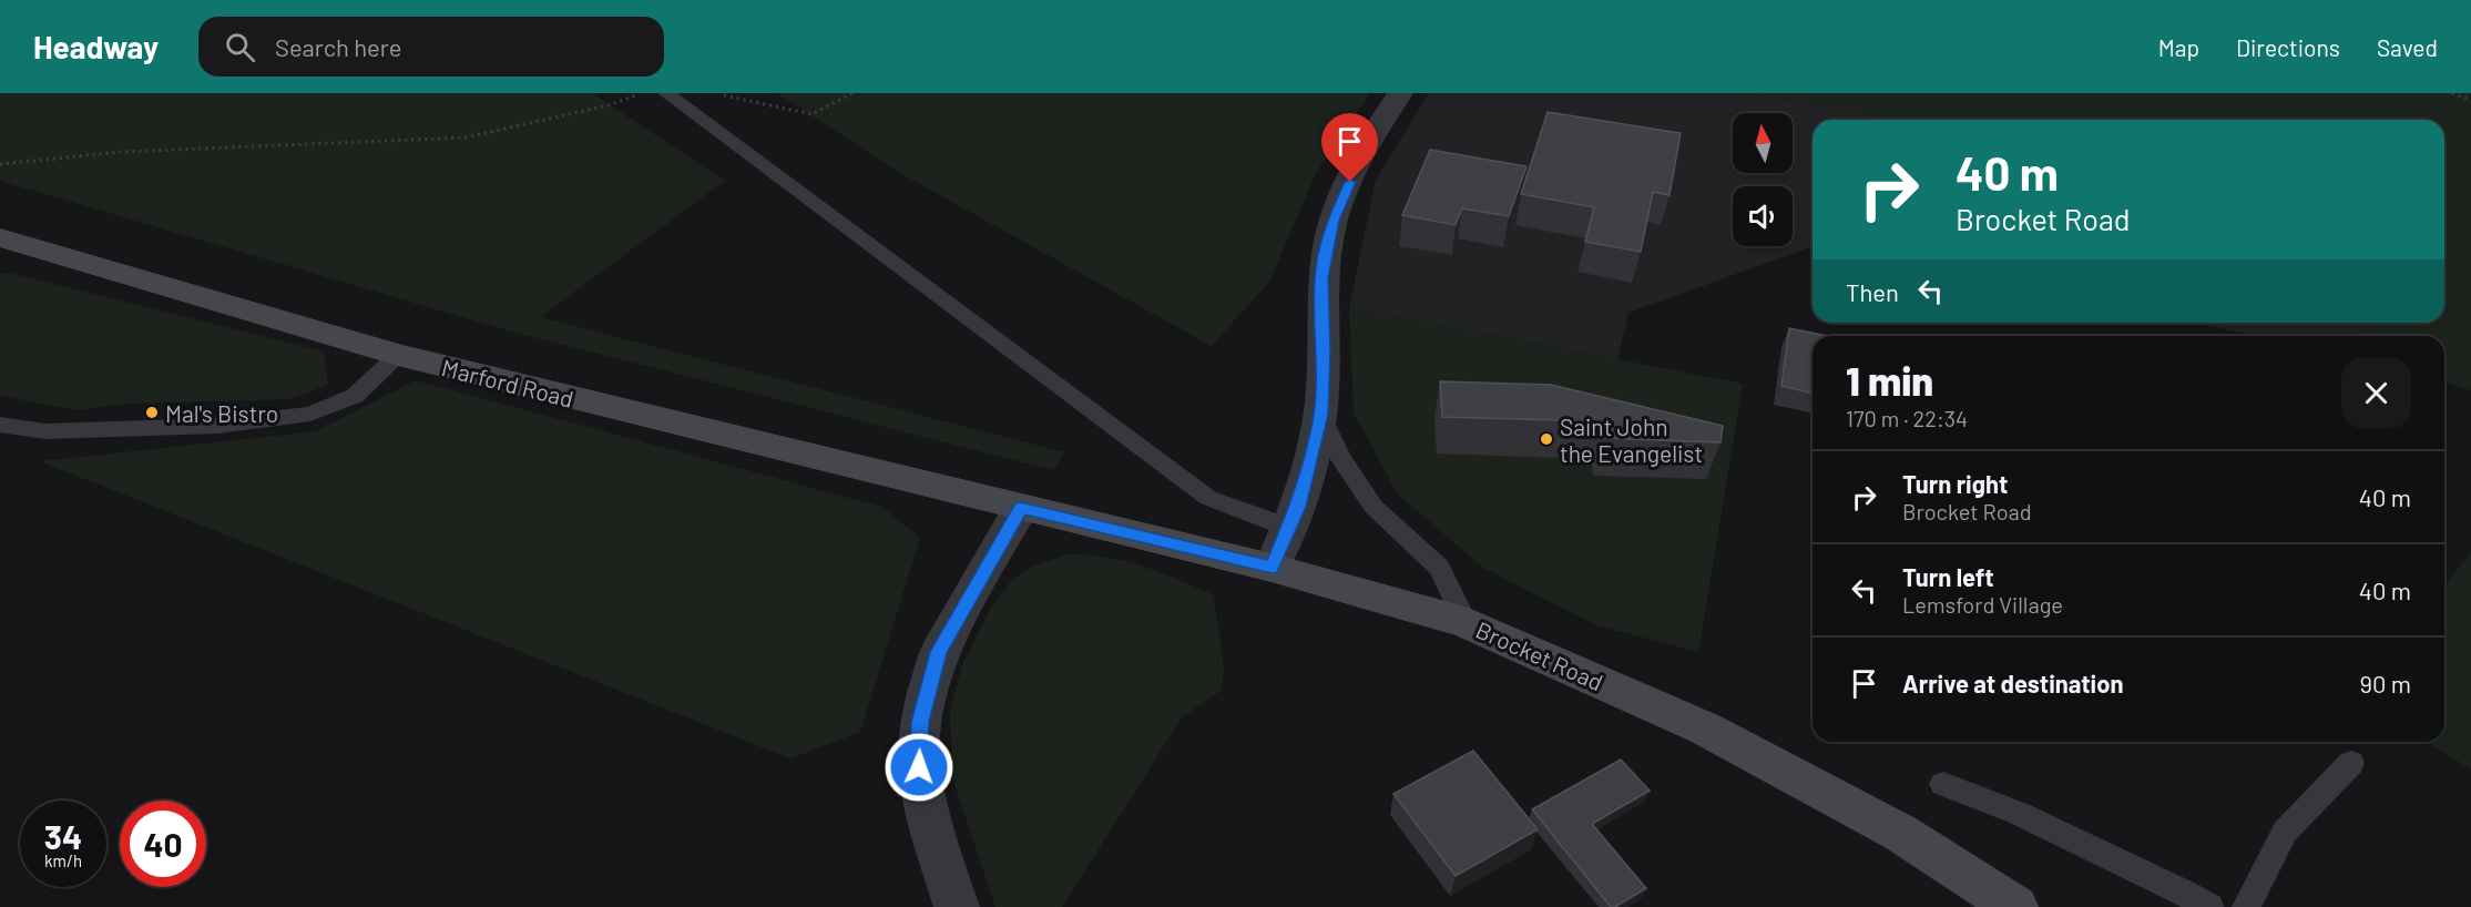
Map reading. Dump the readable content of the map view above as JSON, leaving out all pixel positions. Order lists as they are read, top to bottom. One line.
{"streets":{"main road":["Marford Road","Brocket Road"]},"crossings":[["Marford Road","Brocket Road"]],"places":["Mal's Bistro","Saint John the Evangelist"],"north":"top","page":{"header":"Headway","search":"Search here","nav":["Map","Directions","Saved"],"turn":["40 m","Brocket Road"],"then":"Then","heading":["1 min","170 m · 22:34"],"list":[{"name":"Turn right","note":"Brocket Road","value":"40 m"},{"name":"Turn left","note":"Lemsford Village","value":"40 m"},{"name":"Arrive at destination","value":"90 m"}],"speed":"34 km/h","limit":"40"}}
